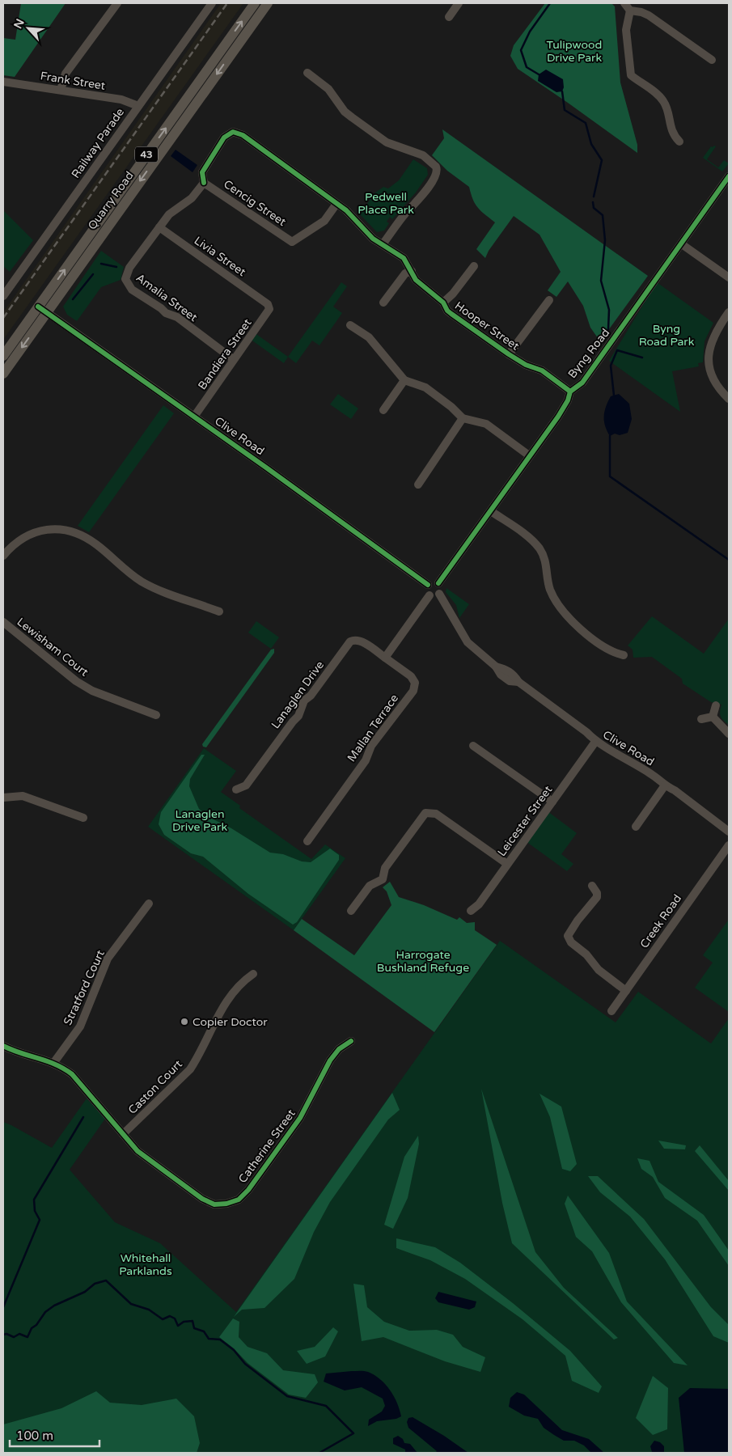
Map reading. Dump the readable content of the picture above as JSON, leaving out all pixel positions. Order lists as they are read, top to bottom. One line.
{"streets":{"main road":["43","Quarry Road"],"street":["Frank Street","Railway Parade","Cencig Street","Livia Street","Amalia Street","Hooper Street","Byng Road","Bandiera Street","Clive Road","Lewisham Court","Lanaglen Drive","Mallan Terrace","Leicester Street","Creek Road","Stratford Court","Caston Court","Catherine Street"]},"crossings":[["Frank Street","Railway Parade"],["Quarry Road","Clive Road"],["Cencig Street","Amalia Street"],["Cencig Street","Hooper Street"],["Livia Street","Amalia Street"],["Livia Street","Bandiera Street"],["Amalia Street","Hooper Street"],["Amalia Street","Bandiera Street"],["Hooper Street","Byng Road"],["Byng Road","Clive Road"],["Bandiera Street","Clive Road"],["Clive Road","Leicester Street"],["Lanaglen Drive","Mallan Terrace"],["Stratford Court","Catherine Street"],["Caston Court","Catherine Street"]],"parks":["Tulipwood Drive Park","Pedwell Place Park","Byng Road Park","Lanaglen Drive Park","Harrogate Bushland Refuge","Whitehall Parklands"],"places":["Copier Doctor"],"scale_bar":"100 m","north":"top left"}
